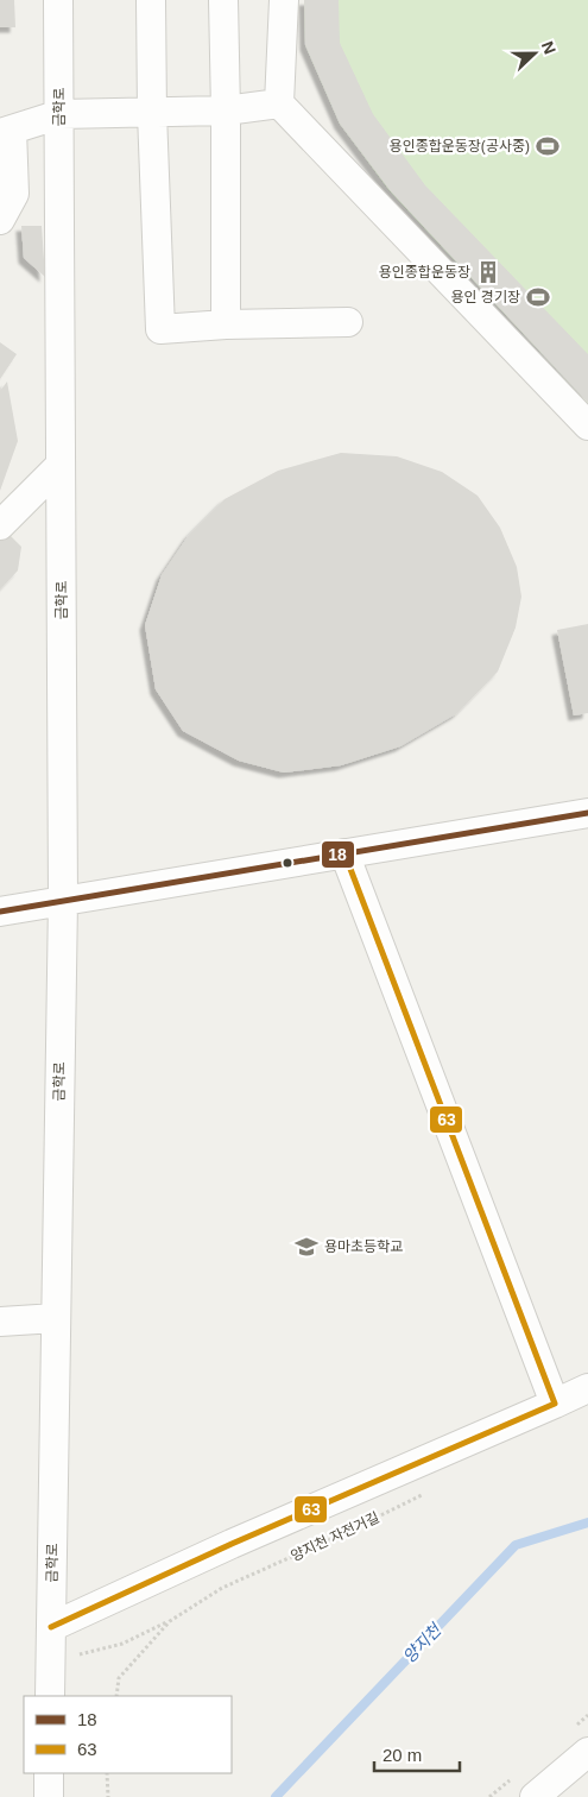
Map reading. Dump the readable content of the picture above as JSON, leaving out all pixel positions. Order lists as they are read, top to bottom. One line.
{"streets":{"street":["금학로"],"path":["양지천 자전거길"]},"water":["양지천"],"places":{"sports":["용인종합운동장(공사중)","용인 경기장"],"building":["용인종합운동장"],"school or university":["용마초등학교"]},"lines":["transit line 18","transit line 63"],"legend":["18","63"],"scale_bar":"20 m","north":"right"}
